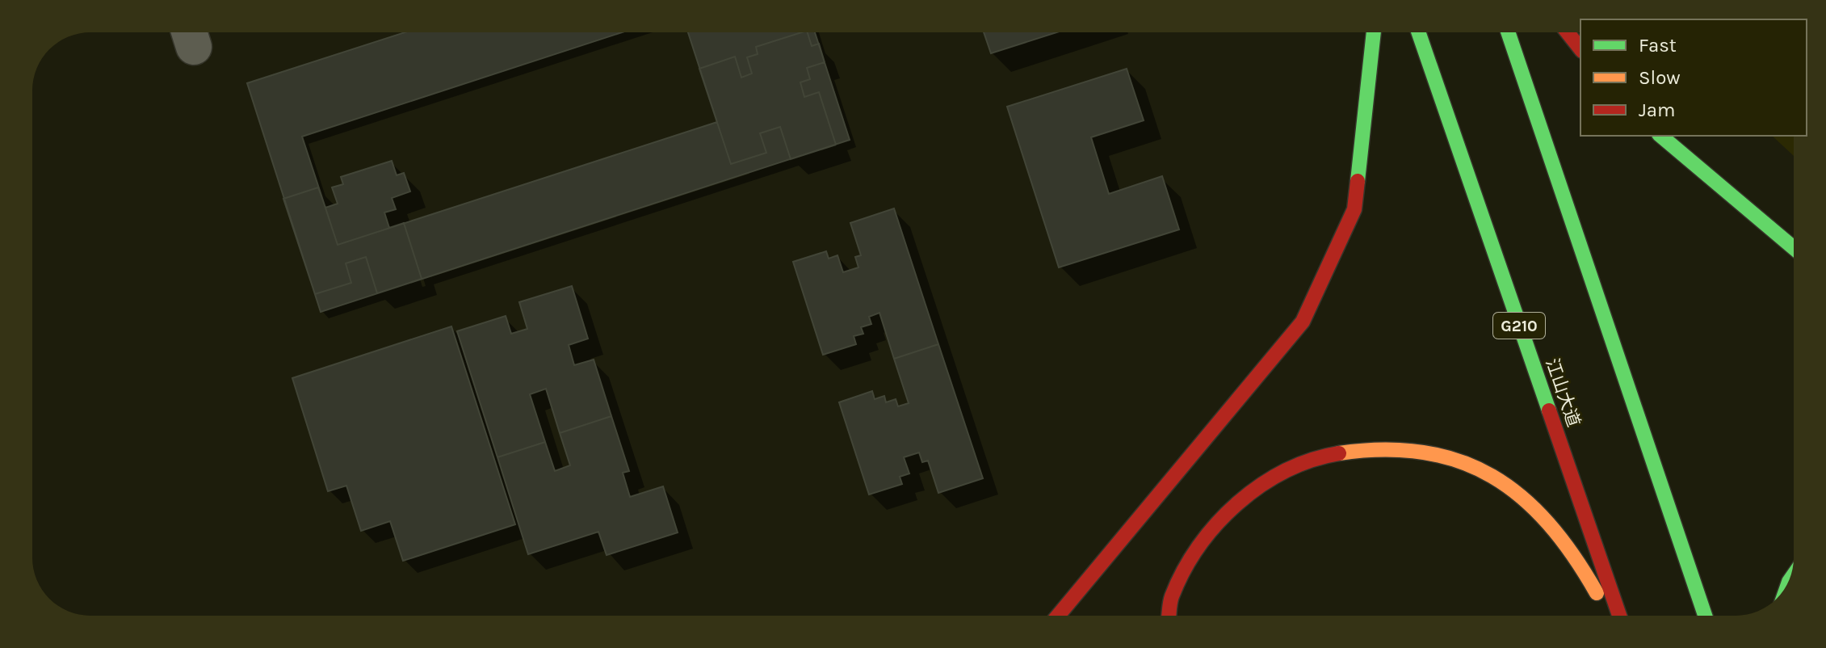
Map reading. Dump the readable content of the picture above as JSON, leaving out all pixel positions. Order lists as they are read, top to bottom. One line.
{"streets":{"highway":["G210","江山大道"]},"legend":["Fast","Slow","Jam"]}
